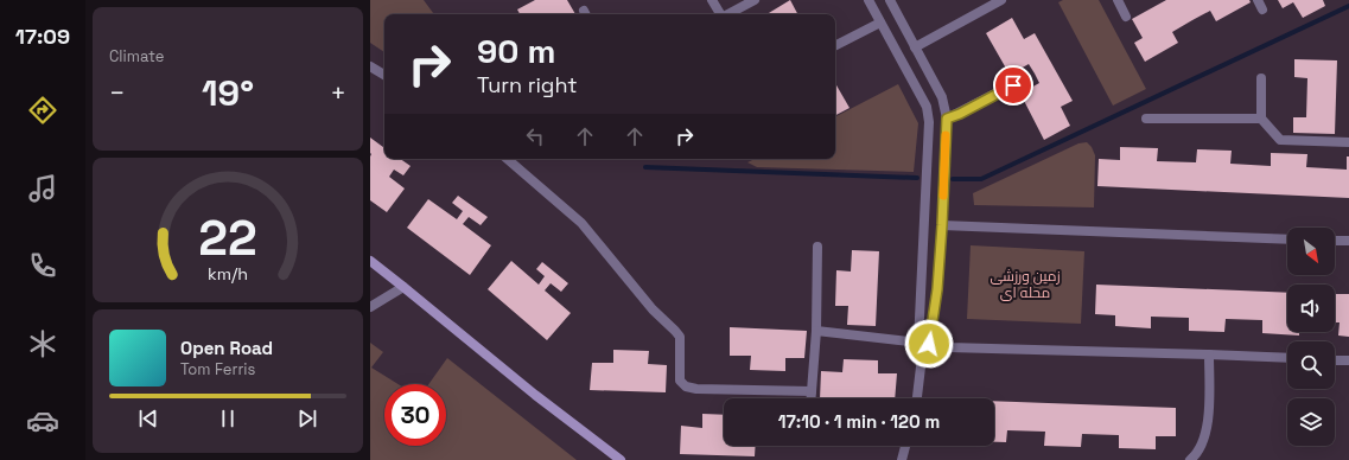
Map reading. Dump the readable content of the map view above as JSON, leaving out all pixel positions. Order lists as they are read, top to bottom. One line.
{"parks":["زمین ورزشی محله ای"],"north":"bottom right","page":{"tabs":"17:09","tile":"Climate","turn":["90 m","Turn right"],"heat":["−","19°","+"],"song":["Open Road","Tom Ferris"],"limit":"30","trip":"17:10 · 1 min · 120 m","gauge":["22","km/h"]}}
